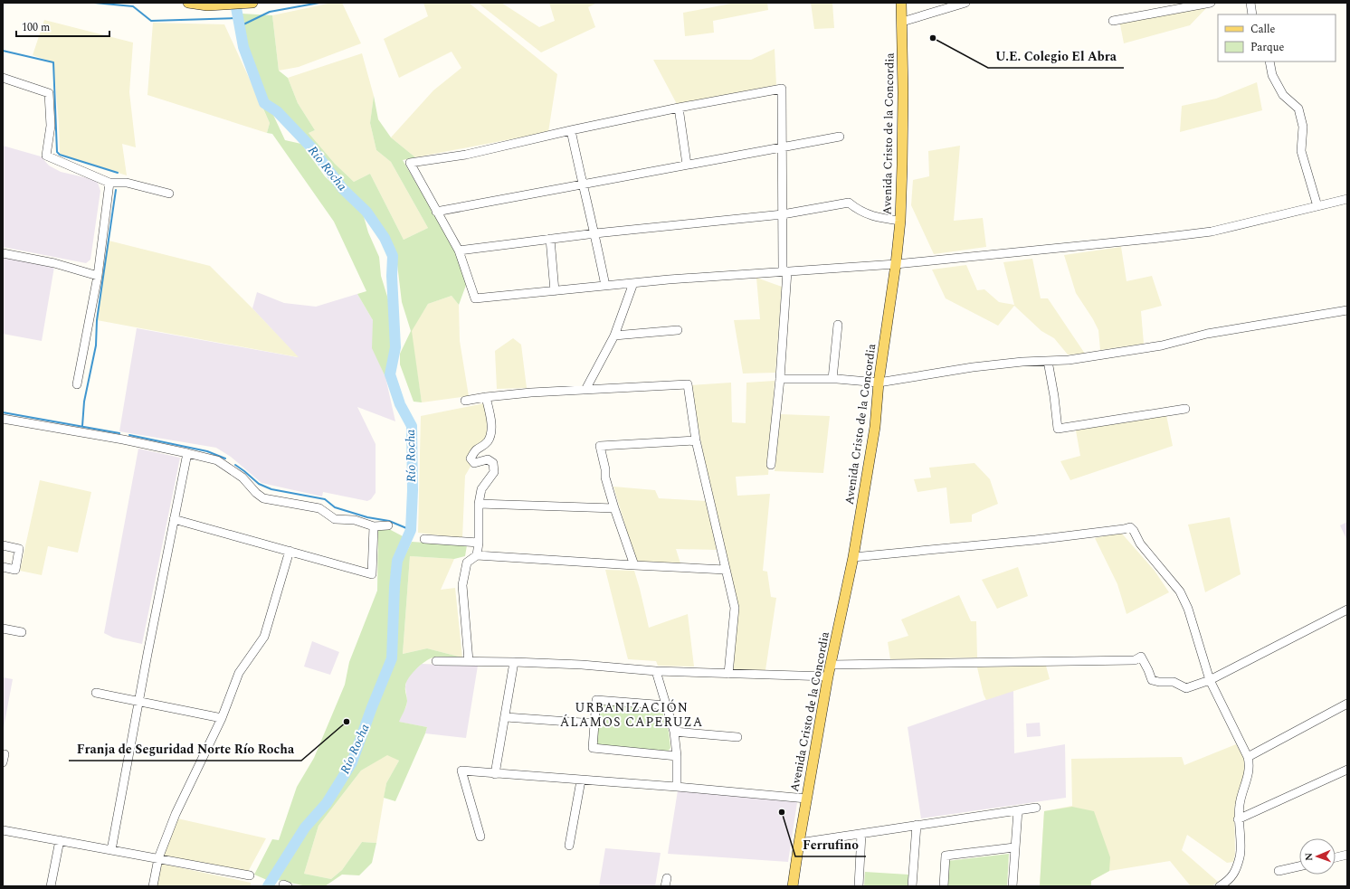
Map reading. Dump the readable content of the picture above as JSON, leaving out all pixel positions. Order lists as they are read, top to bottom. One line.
{"streets":{"main road":["Avenida Cristo de la Concordia"]},"districts":["URBANIZACIÓN ÁLAMOS CAPERUZA"],"water":["Río Rocha"],"places":["U.E. Colegio El Abra","Franja de Seguridad Norte Río Rocha","Ferrufino"],"legend":["Calle","Parque"],"scale_bar":"100 m","north":"left"}
